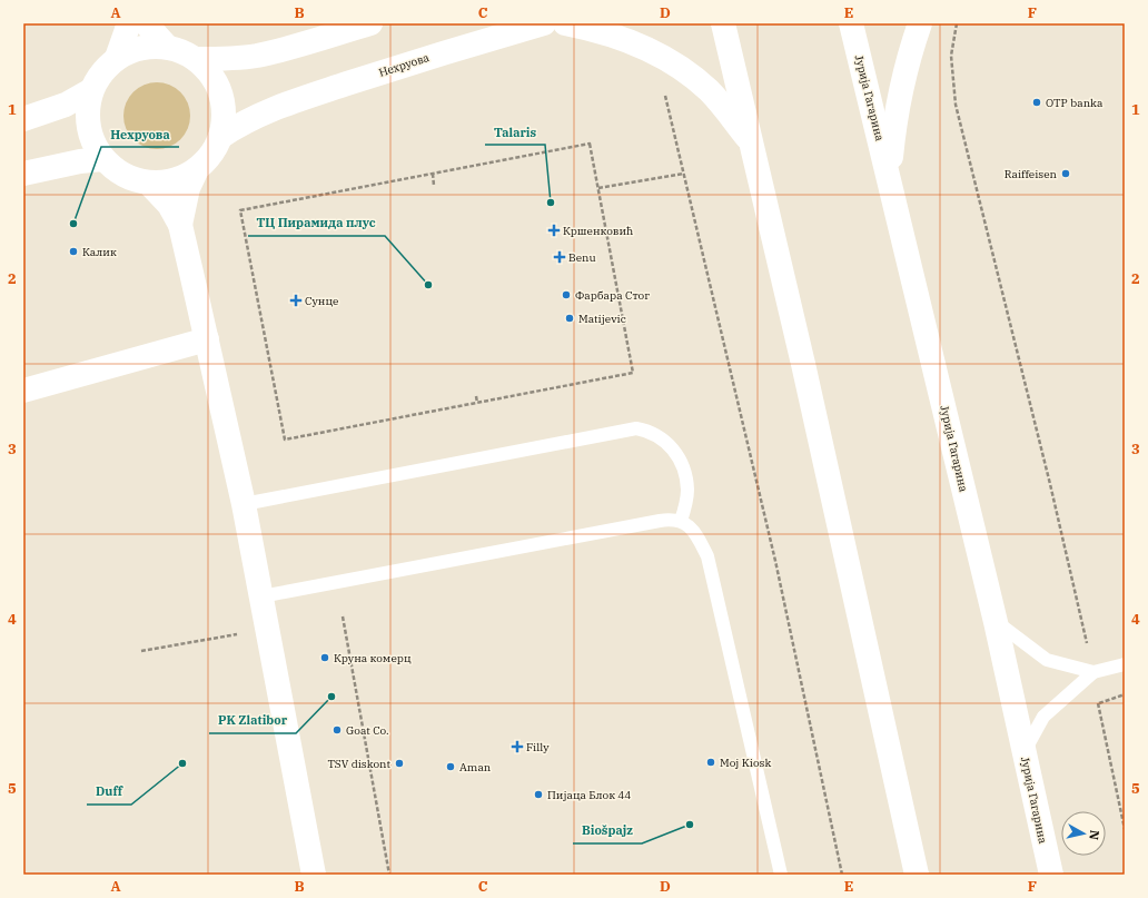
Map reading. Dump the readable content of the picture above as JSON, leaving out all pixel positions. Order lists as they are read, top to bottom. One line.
{"streets":{"street":["Нехруова","Јурија Гагарина"]},"places":{"other":["OTP banka","Raiffeisen","Talaris","Нехруова","Калик","ТЦ Пирамида плус","Фарбара Стог","Matijevic","Круна комерц","PK Zlatibor","Goat Co.","Moj Kiosk","Duff","TSV diskont","Aman","Пијаца Блок 44","Biošpajz"],"health":["Кршенковић","Benu","Сунце","Filly"]},"north":"right","grid":{"columns":["A","B","C","D","E","F"],"rows":["1","2","3","4","5"]}}
